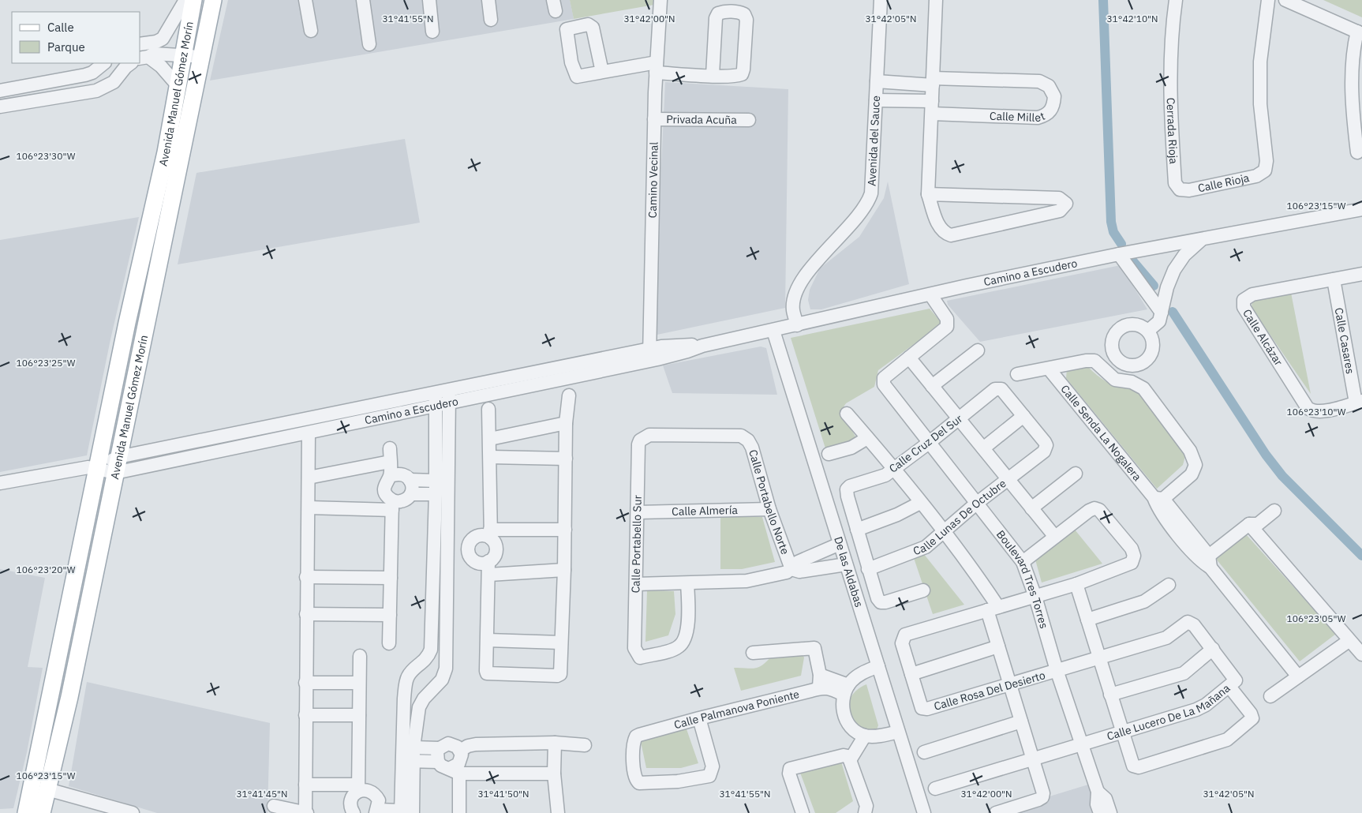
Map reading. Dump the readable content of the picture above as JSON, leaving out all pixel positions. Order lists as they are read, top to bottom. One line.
{"streets":{"main road":["Avenida Manuel Gómez Morín"],"street":["Calle Millet","Privada Acuña","Cerrada Rioja","Avenida del Sauce","Camino Vecinal","Calle Rioja","Camino a Escudero","Calle Alcázar","Calle Casares","Calle Senda La Nogalera","Calle Cruz Del Sur","Calle Portabello Norte","Calle Almería","Calle Lunas De Octubre","Calle Portabello Sur","De las Aldabas","Boulevard Tres Torres","Calle Rosa Del Desierto","Calle Palmanova Poniente","Calle Lucero De La Mañana"]},"crossings":[["Avenida Manuel Gómez Morín","Camino a Escudero"],["Privada Acuña","Camino Vecinal"],["Cerrada Rioja","Calle Rioja"],["Avenida del Sauce","Camino a Escudero"],["Camino Vecinal","Camino a Escudero"],["Camino a Escudero","De las Aldabas"],["Calle Alcázar","Calle Casares"],["Calle Cruz Del Sur","Calle Lunas De Octubre"],["Calle Cruz Del Sur","Boulevard Tres Torres"],["Calle Portabello Norte","Calle Almería"],["Calle Portabello Norte","Calle Portabello Sur"],["Calle Almería","Calle Portabello Sur"],["Calle Lunas De Octubre","Boulevard Tres Torres"],["Boulevard Tres Torres","Calle Rosa Del Desierto"],["Boulevard Tres Torres","Calle Lucero De La Mañana"],["Calle Rosa Del Desierto","Calle Lucero De La Mañana"]],"legend":["Calle","Parque"],"coordinates":["31°41'55\"N","31°42'00\"N","31°42'05\"N","31°42'10\"N","106°23'30\"W","106°23'15\"W","106°23'25\"W","106°23'10\"W","106°23'20\"W","106°23'05\"W","31°41'45\"N","31°41'50\"N"]}
